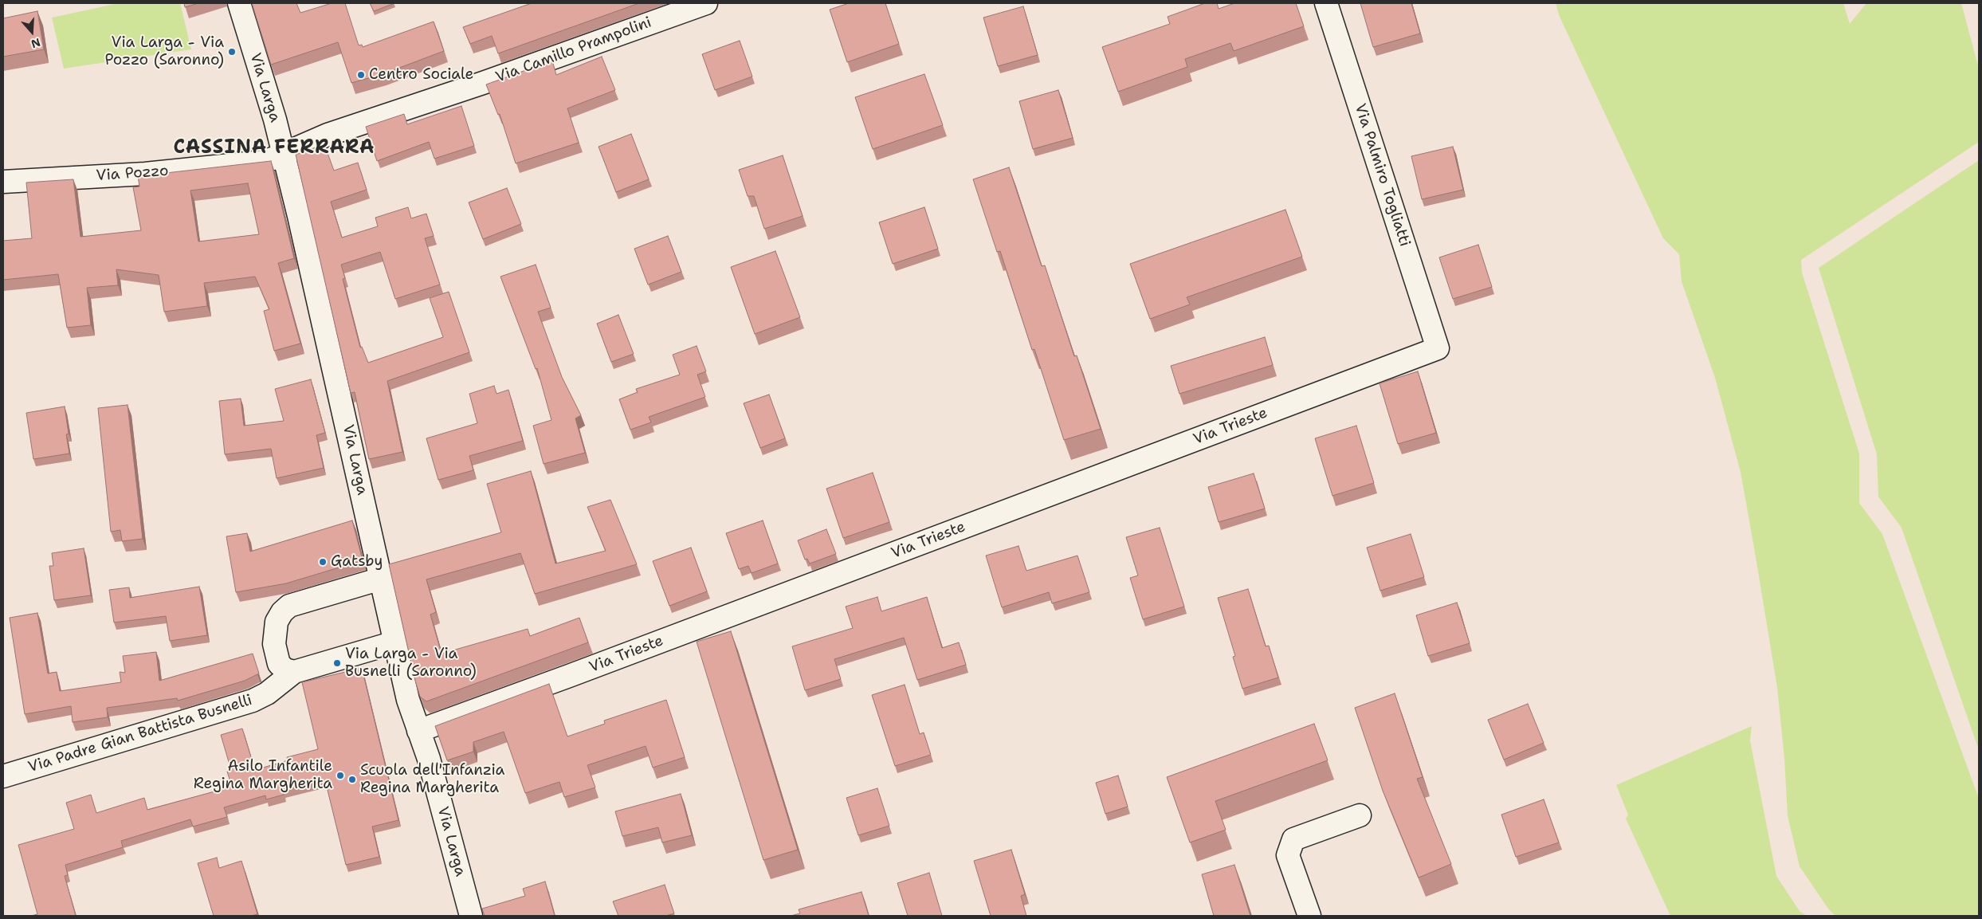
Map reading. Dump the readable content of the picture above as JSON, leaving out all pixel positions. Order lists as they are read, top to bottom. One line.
{"streets":{"street":["Via Camillo Prampolini","Via Larga","Via Pozzo","Via Palmiro Togliatti","Via Trieste","Via Padre Gian Battista Busnelli"]},"crossings":[["Via Camillo Prampolini","Via Larga"],["Via Camillo Prampolini","Via Pozzo"],["Via Larga","Via Pozzo"],["Via Larga","Via Trieste"],["Via Larga","Via Padre Gian Battista Busnelli"],["Via Palmiro Togliatti","Via Trieste"]],"districts":["CASSINA FERRARA"],"places":["Via Larga - Via Pozzo (Saronno)","Centro Sociale","Gatsby","Via Larga - Via Busnelli (Saronno)","Asilo Infantile Regina Margherita","Scuola dell'Infanzia Regina Margherita"],"north":"bottom"}
